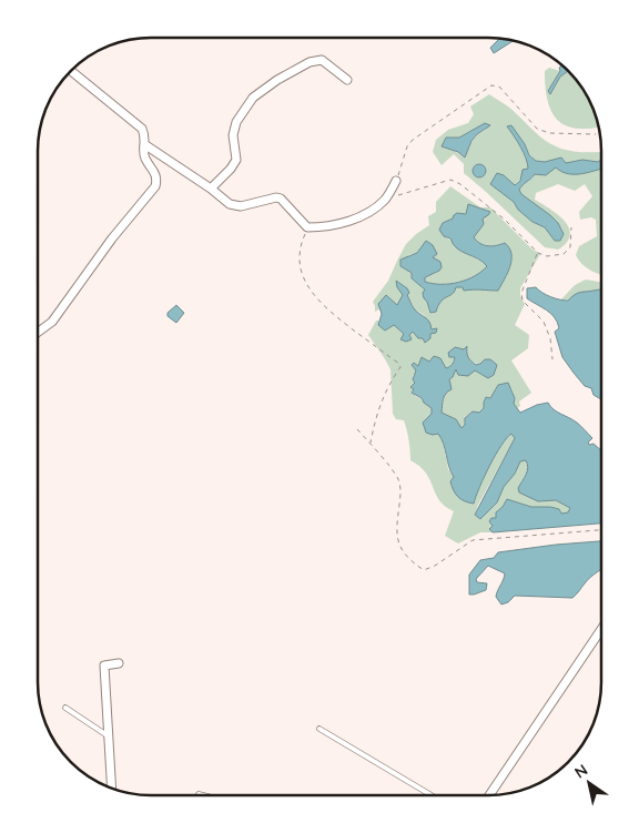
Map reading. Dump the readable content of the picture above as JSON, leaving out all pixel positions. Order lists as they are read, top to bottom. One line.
{"north":"top left"}
